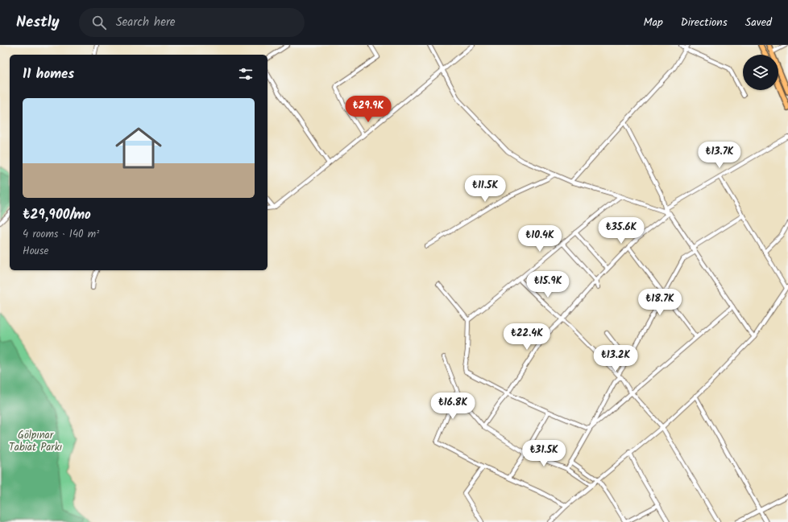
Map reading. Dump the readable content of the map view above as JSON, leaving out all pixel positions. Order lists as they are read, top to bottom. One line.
{"parks":["Gölpınar Tabiat Parkı"],"page":{"header":"Nestly","search":"Search here","nav":["Map","Directions","Saved"],"heading":"11 homes","list":[{"name":"₺29,900/mo","note":"4 rooms · 140 m² · House"}],"price":["₺29.9K","₺13.7K","₺11.5K","₺35.6K","₺10.4K","₺15.9K","₺18.7K","₺22.4K","₺13.2K","₺16.8K","₺31.5K"]}}
